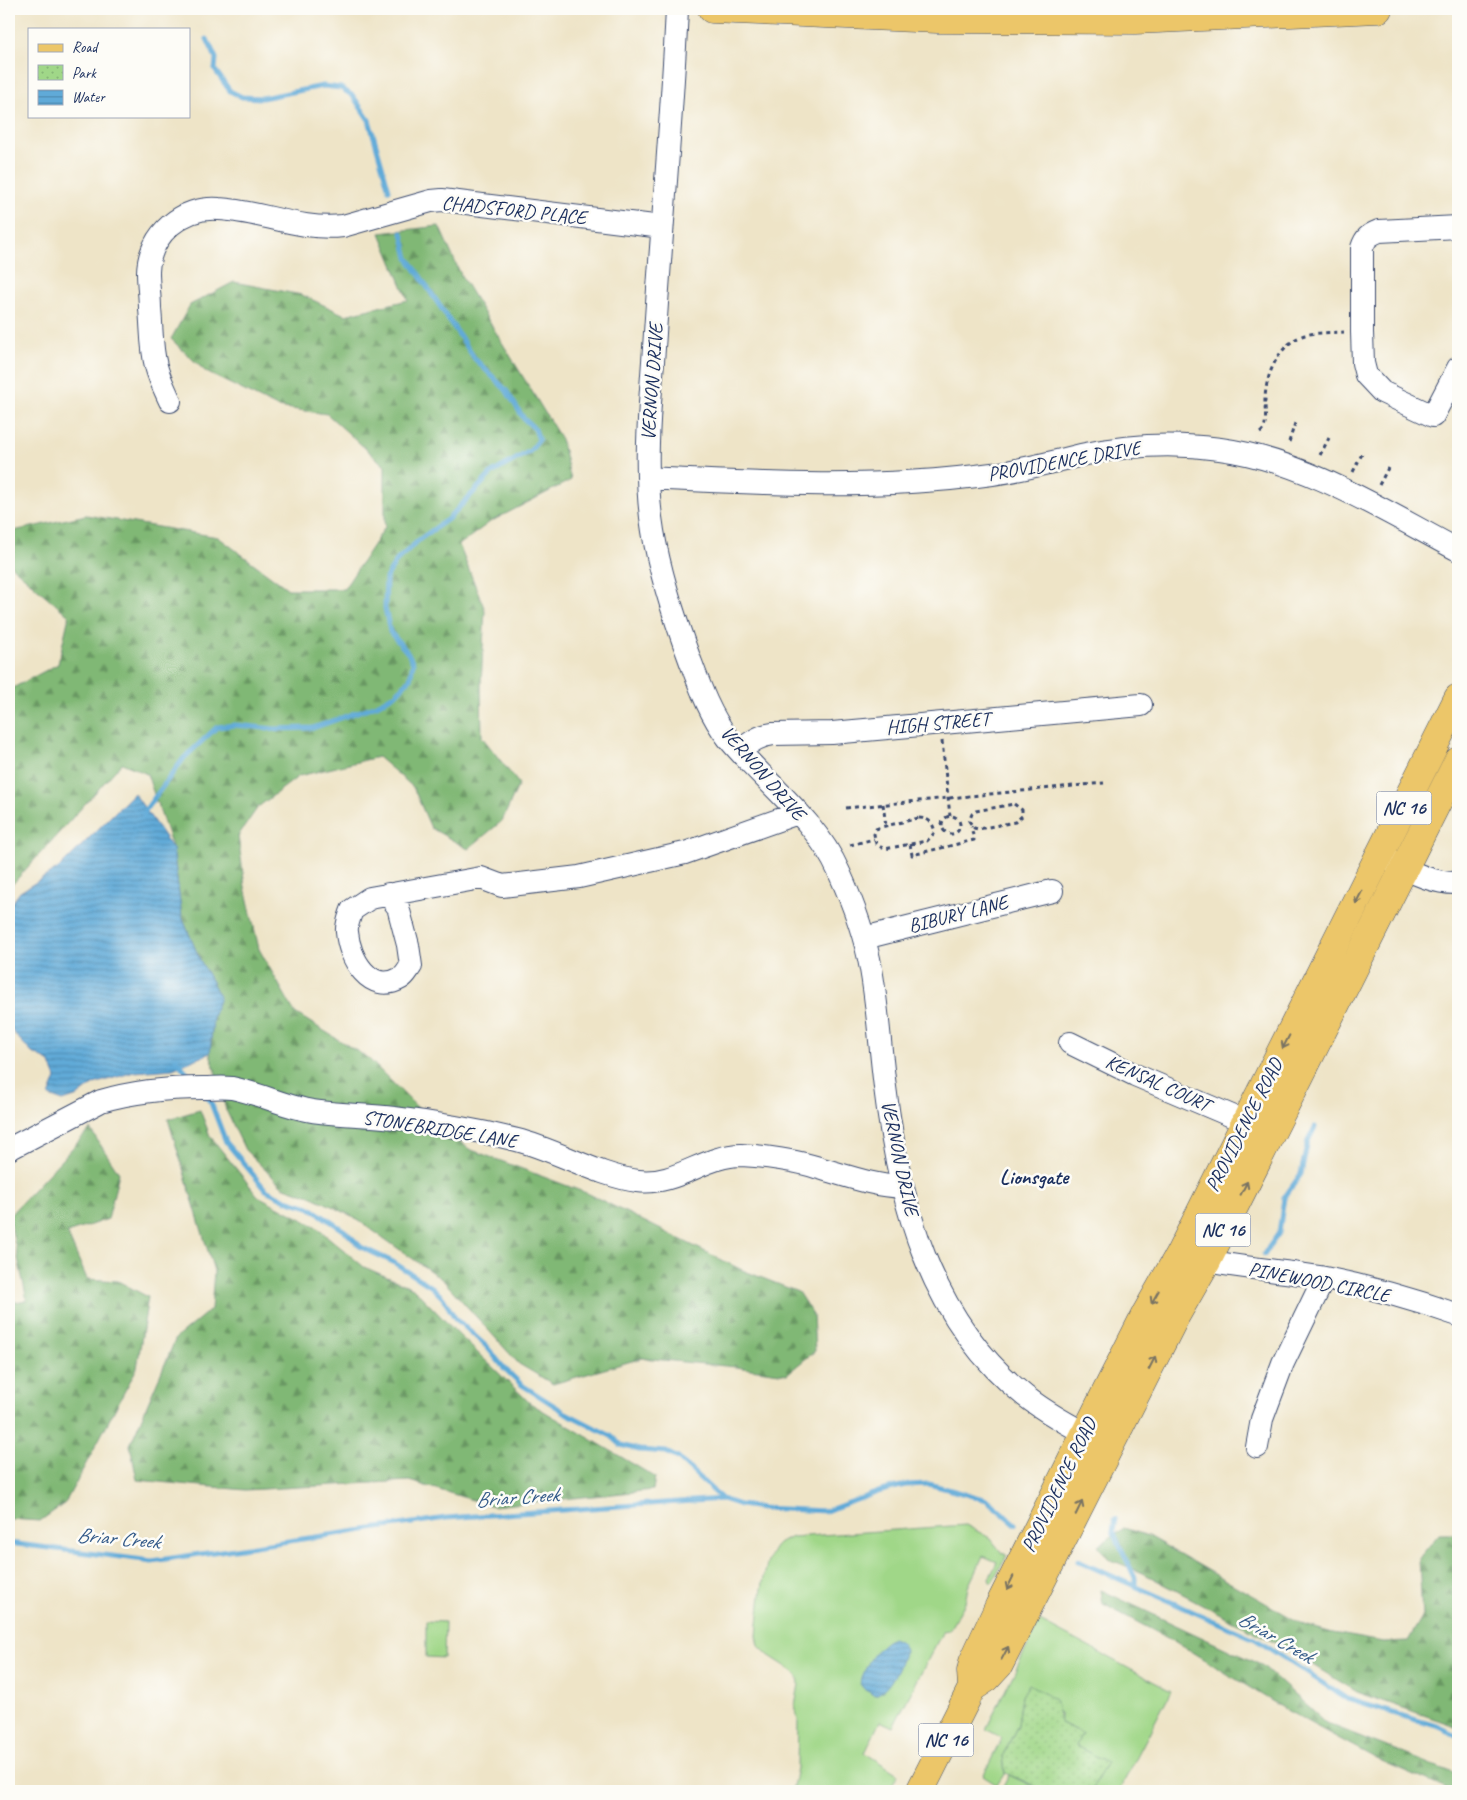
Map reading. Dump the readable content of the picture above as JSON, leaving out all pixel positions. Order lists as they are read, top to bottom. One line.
{"streets":{"main road":["NC 16","PROVIDENCE ROAD"],"street":["CHADSFORD PLACE","VERNON DRIVE","PROVIDENCE DRIVE","HIGH STREET","BIBURY LANE","KENSAL COURT","STONEBRIDGE LANE","PINEWOOD CIRCLE"]},"crossings":[["CHADSFORD PLACE","VERNON DRIVE"],["VERNON DRIVE","PROVIDENCE DRIVE"],["VERNON DRIVE","HIGH STREET"],["VERNON DRIVE","BIBURY LANE"],["VERNON DRIVE","PROVIDENCE ROAD"],["VERNON DRIVE","STONEBRIDGE LANE"],["KENSAL COURT","PROVIDENCE ROAD"],["PROVIDENCE ROAD","PINEWOOD CIRCLE"]],"districts":["Lionsgate"],"water":["Briar Creek"],"legend":["Road","Park","Water"]}
